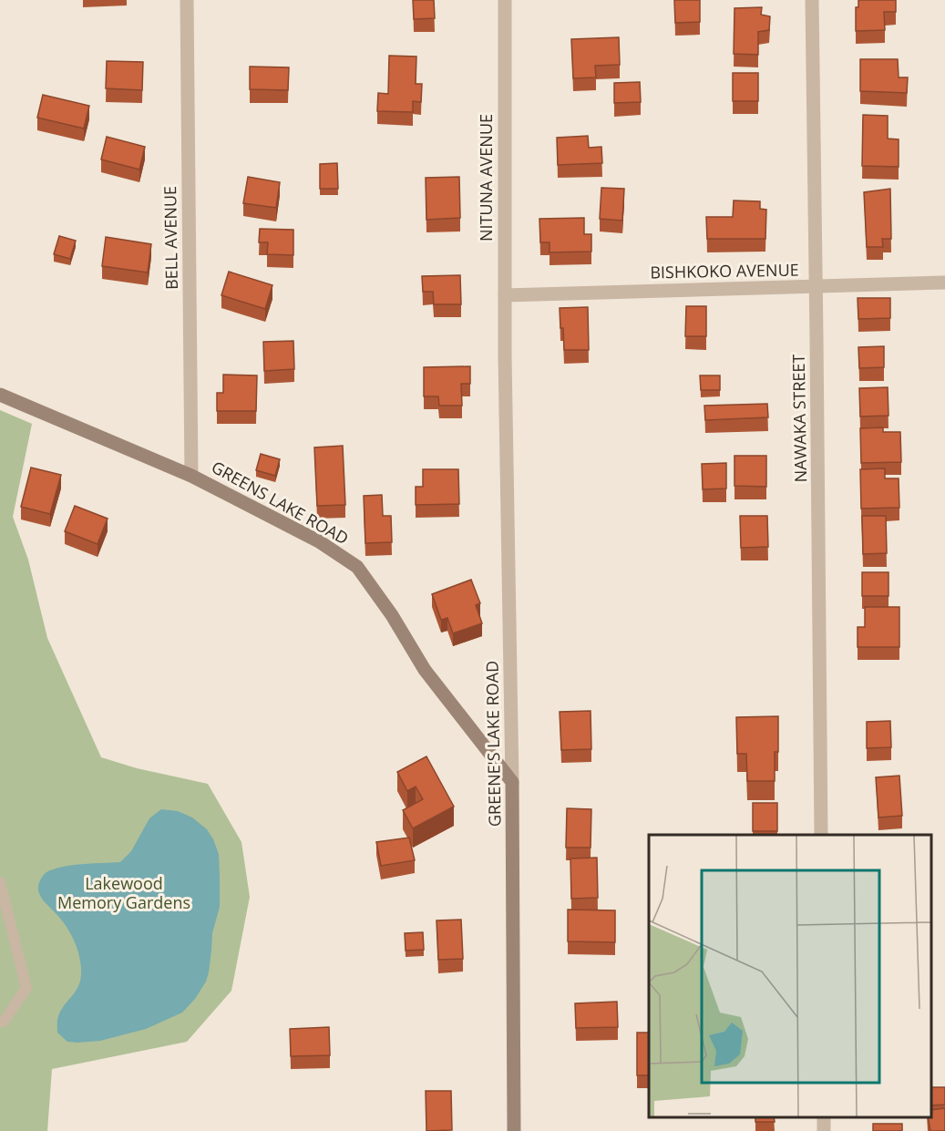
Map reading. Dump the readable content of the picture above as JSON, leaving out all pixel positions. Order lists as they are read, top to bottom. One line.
{"streets":{"street":["NITUNA AVENUE","BELL AVENUE","BISHKOKO AVENUE","NAWAKA STREET","GREENS LAKE ROAD","GREENE'S LAKE ROAD"]},"crossings":[["NITUNA AVENUE","BISHKOKO AVENUE"],["NITUNA AVENUE","GREENE'S LAKE ROAD"],["BELL AVENUE","GREENS LAKE ROAD"],["BISHKOKO AVENUE","NAWAKA STREET"],["GREENS LAKE ROAD","GREENE'S LAKE ROAD"]],"parks":["Lakewood Memory Gardens"]}
